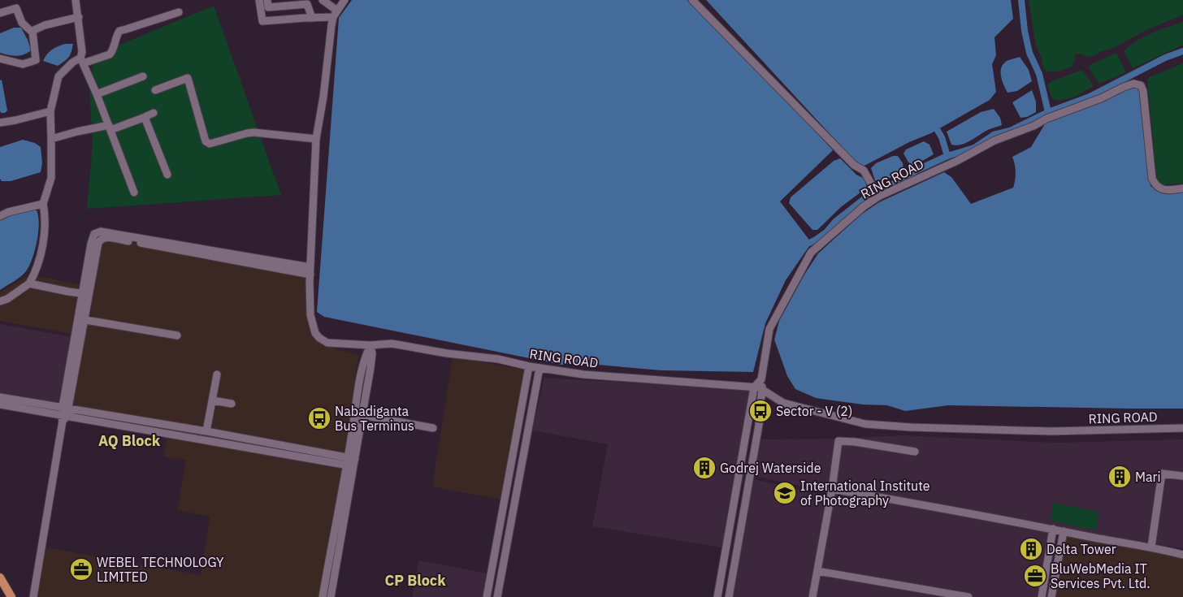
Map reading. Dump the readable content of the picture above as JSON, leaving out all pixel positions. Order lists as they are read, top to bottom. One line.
{"streets":{"street":["RING ROAD"]},"districts":["AQ Block","CP Block"],"places":{"bus stop":["Sector - V (2)","Nabadiganta Bus Terminus"],"building":["Godrej Waterside","Mari","Delta Tower"],"school or university":["International Institute of Photography"],"office":["WEBEL TECHNOLOGY LIMITED","BluWebMedia IT Services Pvt. Ltd."]}}
